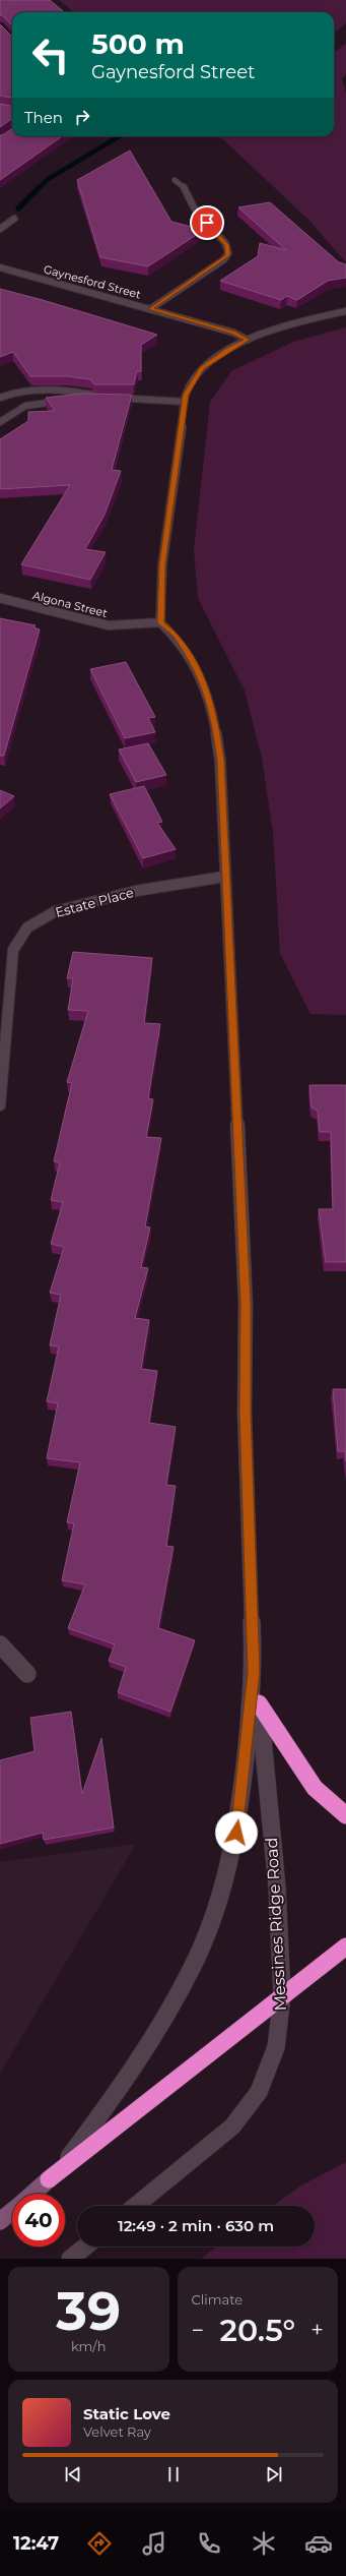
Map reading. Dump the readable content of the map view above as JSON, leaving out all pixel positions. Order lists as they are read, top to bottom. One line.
{"streets":{"main road":["Messines Ridge Road"],"street":["Gaynesford Street","Algona Street","Estate Place"]},"crossings":[["Algona Street","Messines Ridge Road"],["Estate Place","Messines Ridge Road"]],"page":{"turn":["500 m","Gaynesford Street"],"then":"Then","limit":"40","trip":"12:49 · 2 min · 630 m","tile":[["39","km/h"],"Climate"],"heat":["−","20.5°","+"],"song":["Static Love","Velvet Ray"],"tabs":"12:47"}}
